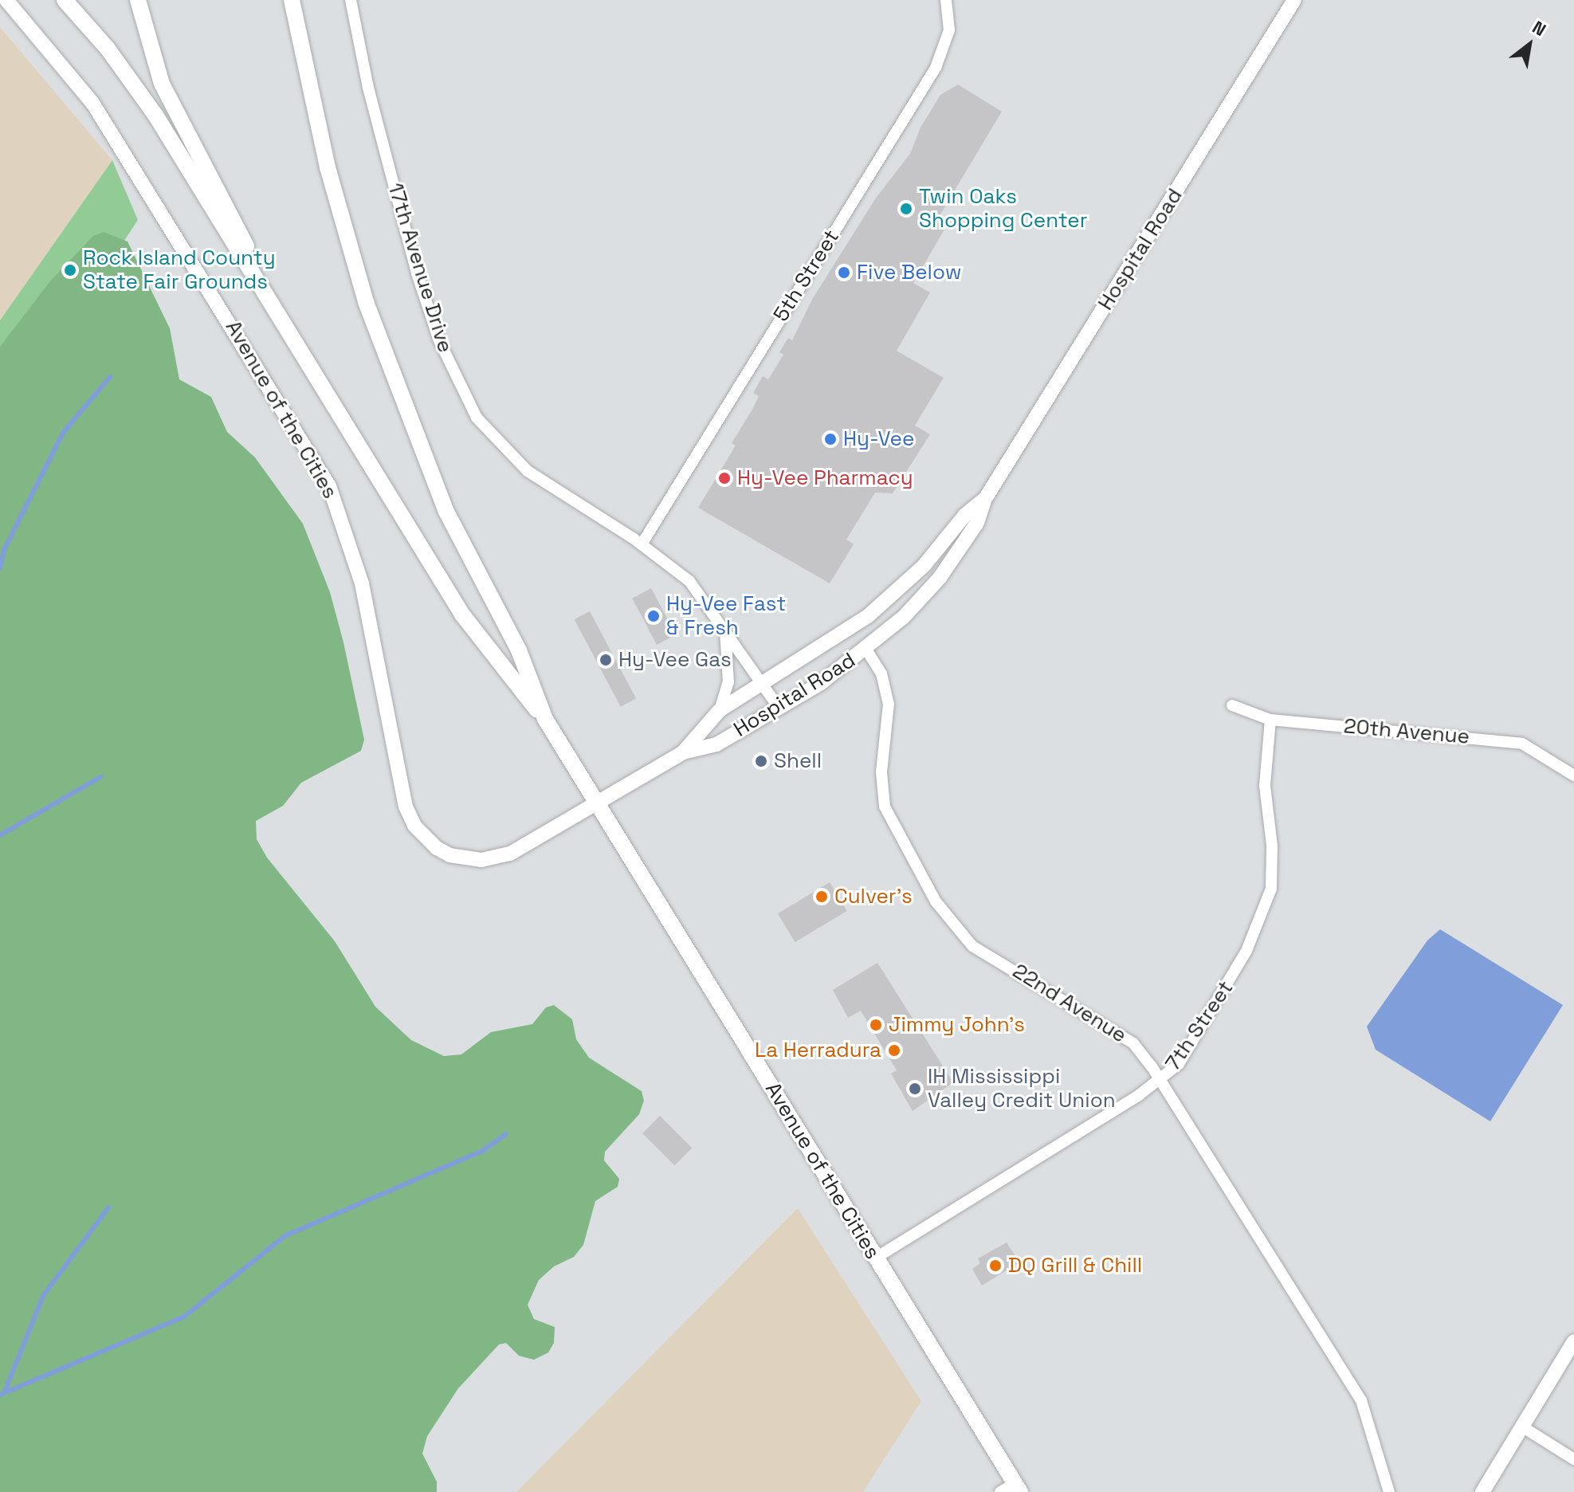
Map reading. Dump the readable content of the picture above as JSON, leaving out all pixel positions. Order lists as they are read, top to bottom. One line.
{"streets":{"main road":["Avenue of the Cities"],"street":["Hospital Road","17th Avenue Drive","5th Street","20th Avenue","22nd Avenue","7th Street"]},"crossings":[["Hospital Road","17th Avenue Drive"],["Hospital Road","Avenue of the Cities"],["Hospital Road","22nd Avenue"],["17th Avenue Drive","5th Street"],["Avenue of the Cities","7th Street"],["20th Avenue","7th Street"],["22nd Avenue","7th Street"]],"places":["Twin Oaks Shopping Center","Rock Island County State Fair Grounds","Five Below","Hy-Vee","Hy-Vee Pharmacy","Hy-Vee Fast & Fresh","Hy-Vee Gas","Shell","Culver's","Jimmy John's","La Herradura","IH Mississippi Valley Credit Union","DQ Grill & Chill"],"north":"top right"}
